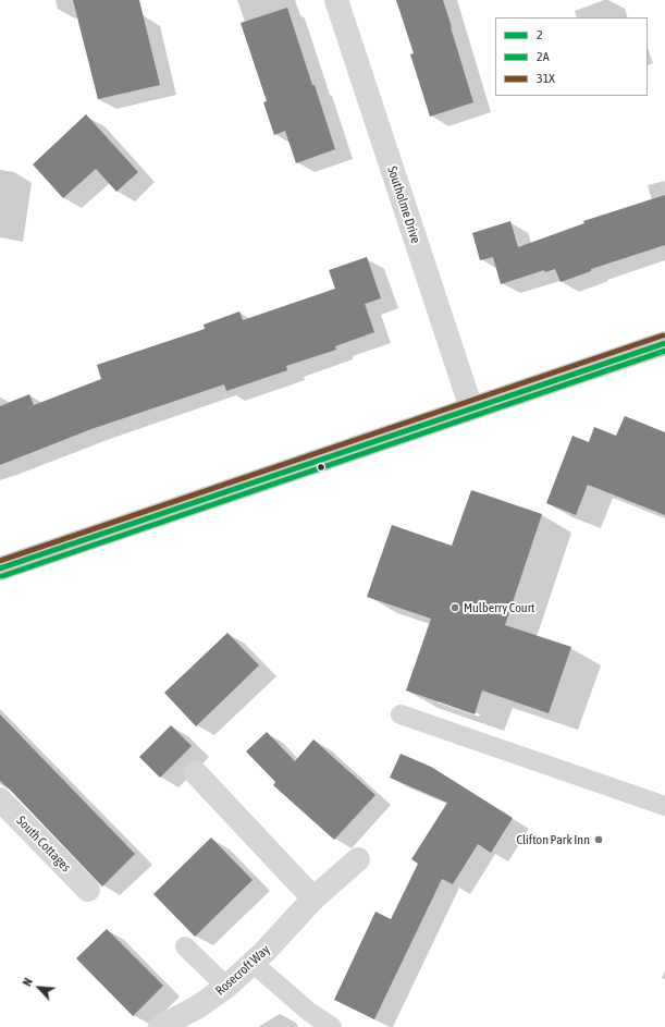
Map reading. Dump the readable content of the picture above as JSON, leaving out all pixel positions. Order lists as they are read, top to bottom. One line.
{"streets":{"street":["Southolme Drive","South Cottages","Rosecroft Way"]},"places":["Mulberry Court","Clifton Park Inn"],"lines":["transit line 31X","transit line 2","transit line 2A"],"legend":["2","2A","31X"],"north":"top left"}
